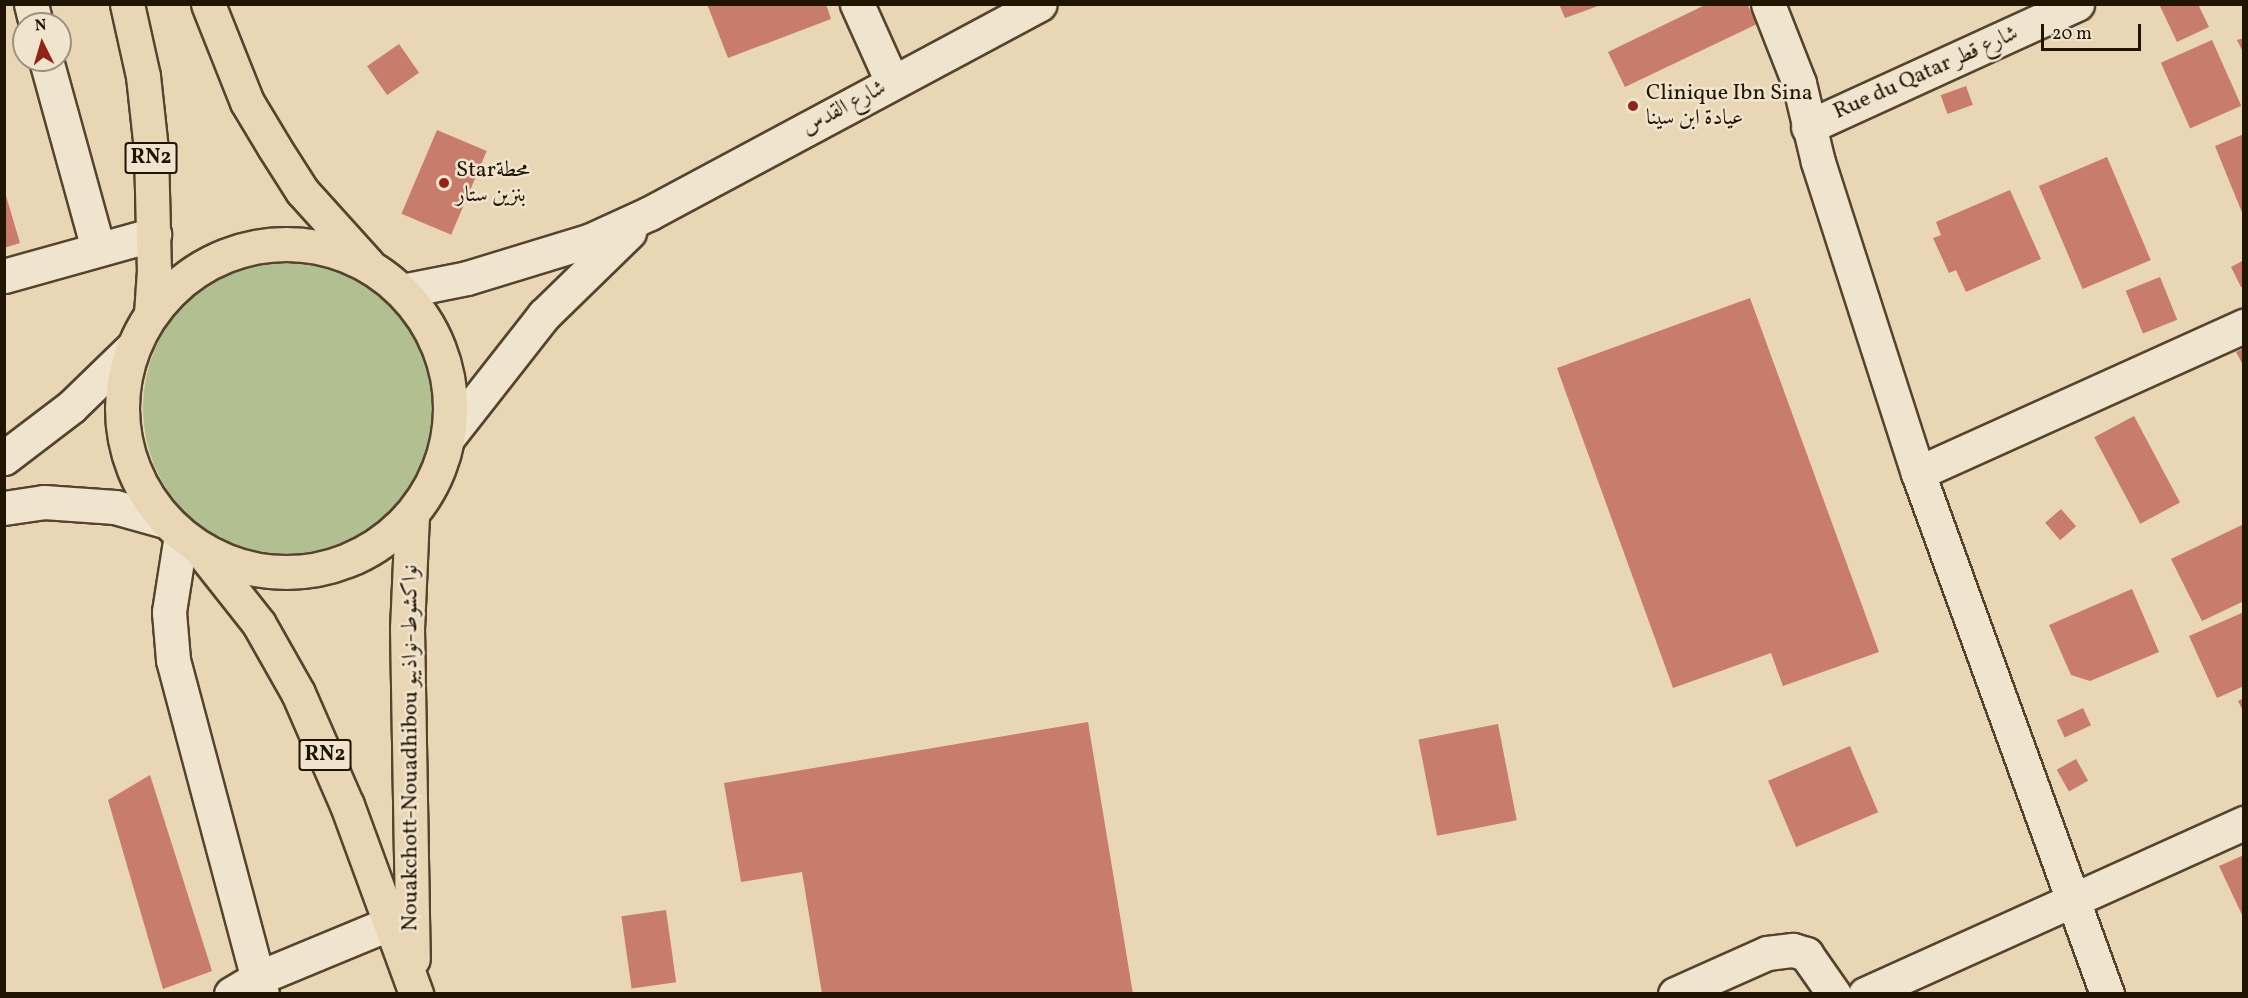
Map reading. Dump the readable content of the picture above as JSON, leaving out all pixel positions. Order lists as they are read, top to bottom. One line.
{"streets":{"highway":["RN2","Nouakchott-Nouadhibou نواكشوط-نواذيبو"],"street":["Rue du Qatar شارع قطر","شارع القدس"]},"crossings":[["RN2","Nouakchott-Nouadhibou نواكشوط-نواذيبو"]],"places":["Clinique Ibn Sina عيادة ابن سينا","Starمحطة بنزين ستار"],"scale_bar":"20 m","north":"top"}
